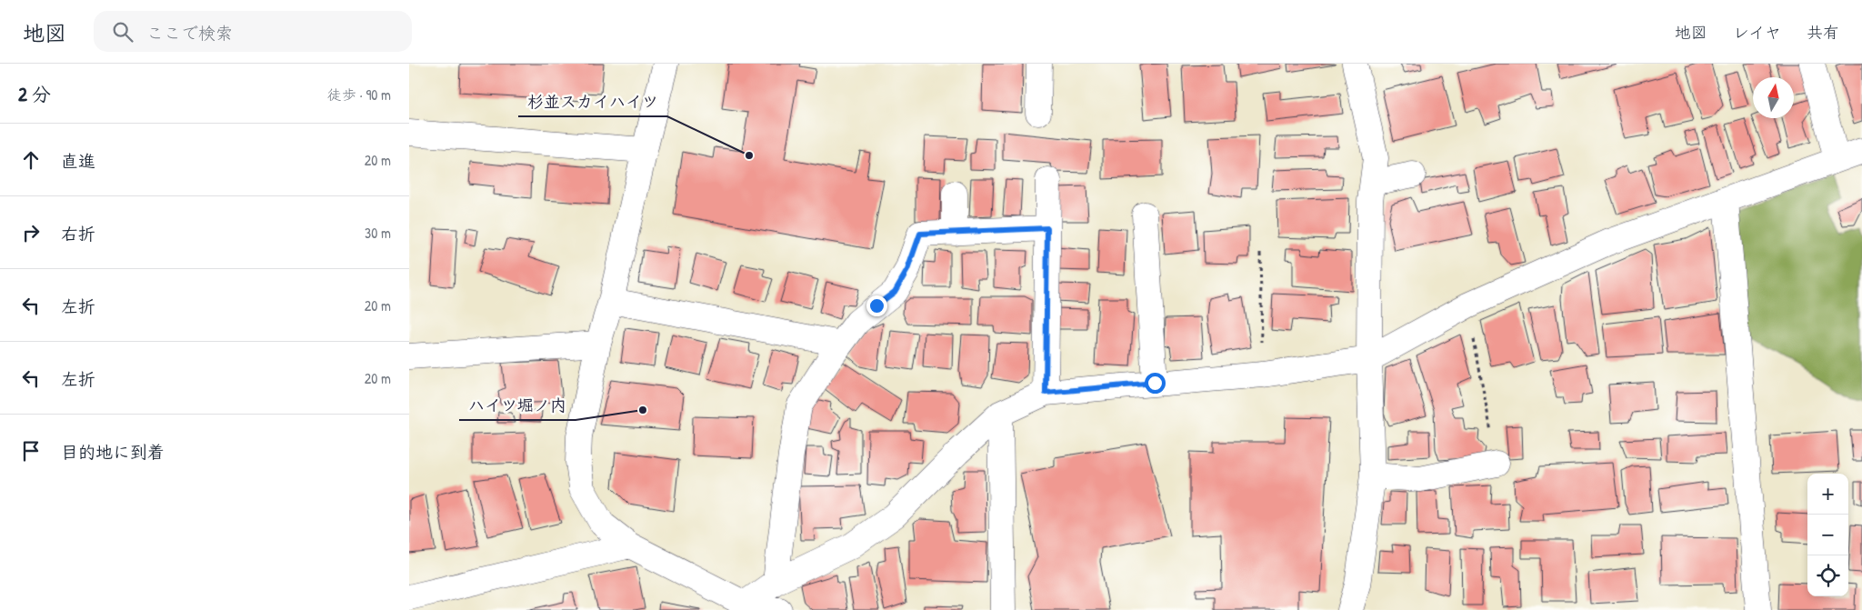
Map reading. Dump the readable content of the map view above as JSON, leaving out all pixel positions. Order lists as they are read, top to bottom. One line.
{"places":["杉並スカイハイツ","ハイツ堀ノ内"],"north":"top","page":{"header":"地図","search":"ここで検索","nav":["地図","レイヤ","共有"],"heading":["2 分","徒歩 · 90 m"],"list":[["直進","20 m"],["右折","30 m"],["左折","20 m"],["左折","20 m"],"目的地に到着"],"map_buttons":["+","−"]}}
